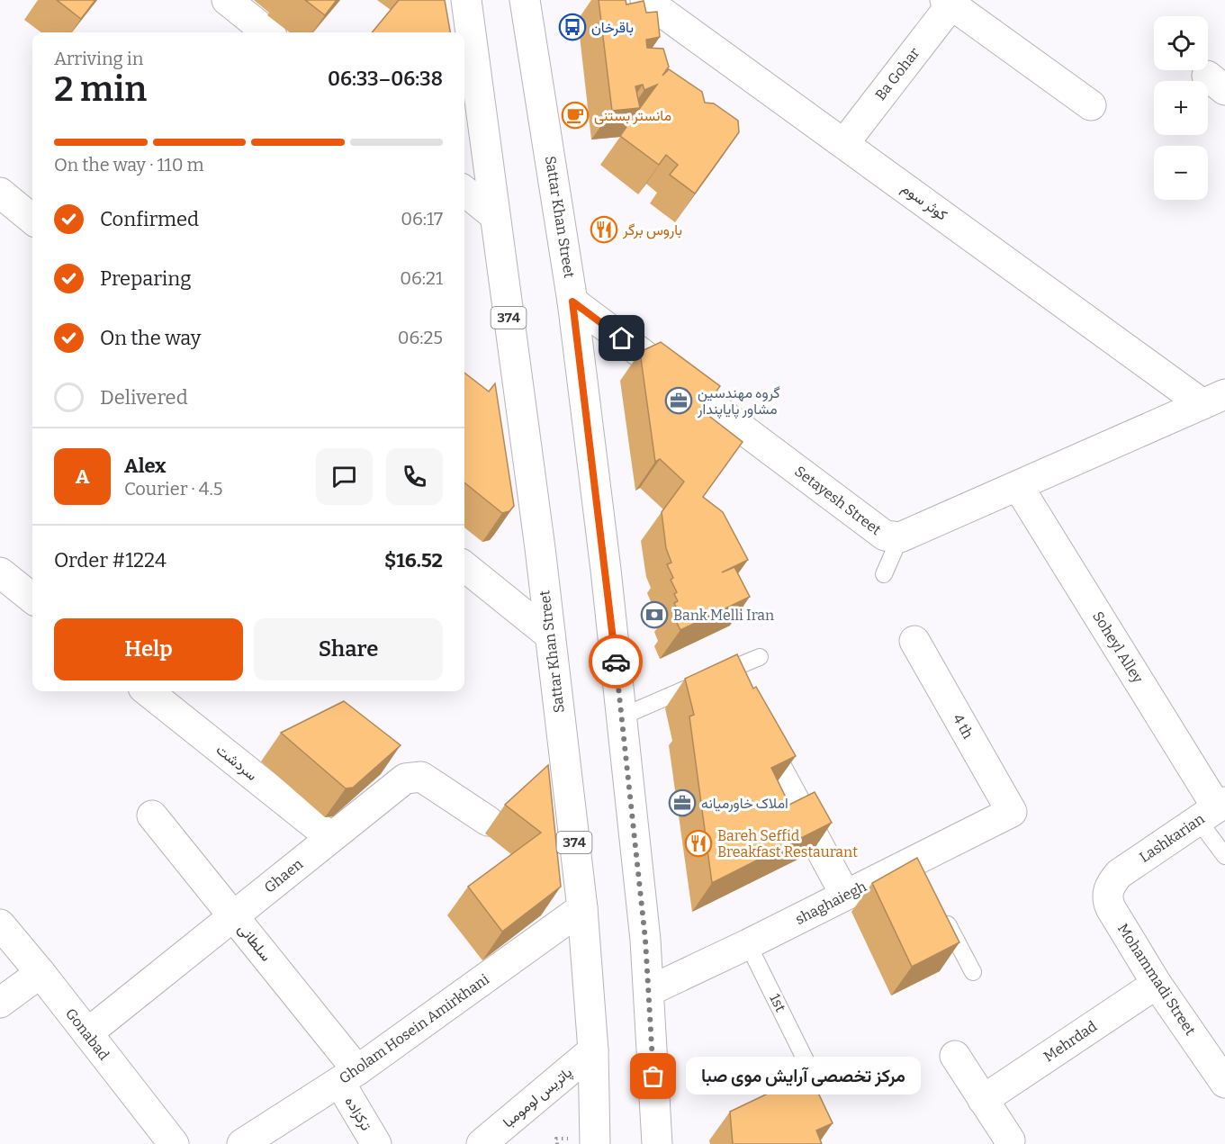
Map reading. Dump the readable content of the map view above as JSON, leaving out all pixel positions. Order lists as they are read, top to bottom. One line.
{"streets":{"street":["Ba Gohar","کوثر سوم","Sattar Khan Street","374","Setayesh Street","Soheyl Alley","4 th","سردشت","Lashkarian","Ghaen","shaghaiegh","سلطانی","Mohammadi Street","Gholam Hosein Amirkhani","Gonabad","Mehrdad","پاتریس لومومبا","ترکزاده"],"lane":["1st"]},"crossings":[["Ba Gohar","کوثر سوم"],["کوثر سوم","Setayesh Street"],["Sattar Khan Street","Setayesh Street"],["Sattar Khan Street","shaghaiegh"],["Sattar Khan Street","Gholam Hosein Amirkhani"],["Sattar Khan Street","پاتریس لومومبا"],["Setayesh Street","Soheyl Alley"],["Soheyl Alley","Lashkarian"],["4 th","shaghaiegh"],["سردشت","Ghaen"],["Lashkarian","Mohammadi Street"],["Ghaen","سلطانی"],["Ghaen","Gonabad"],["shaghaiegh","1st"],["سلطانی","Gholam Hosein Amirkhani"],["سلطانی","ترکزاده"],["Mohammadi Street","Mehrdad"],["Gholam Hosein Amirkhani","ترکزاده"]],"places":{"bus stop":["باقرخان"],"cafe":["مانستر بستنی"],"restaurant":["باروس برگر","Bareh Seffid Breakfast Restaurant"],"office":["گروه مهندسین مشاور پایاپندار","املاک خاورمیانه"],"bank":["Bank Melli Iran"],"other":["مرکز تخصصی آرایش موی صبا"]},"page":{"map_buttons":["+","−"],"heading":["2 min","Arriving in","06:33–06:38"],"panel":["Alex","Courier · 4.5","Order #1224","$16.52"],"bar":"On the way · 110 m","list":[["Confirmed","06:17"],["Preparing","06:21"],["On the way","06:25"],"Delivered"],"round":"A","buttons":["Help","Share"],"bubble":"مرکز تخصصی آرایش موی صبا"}}
